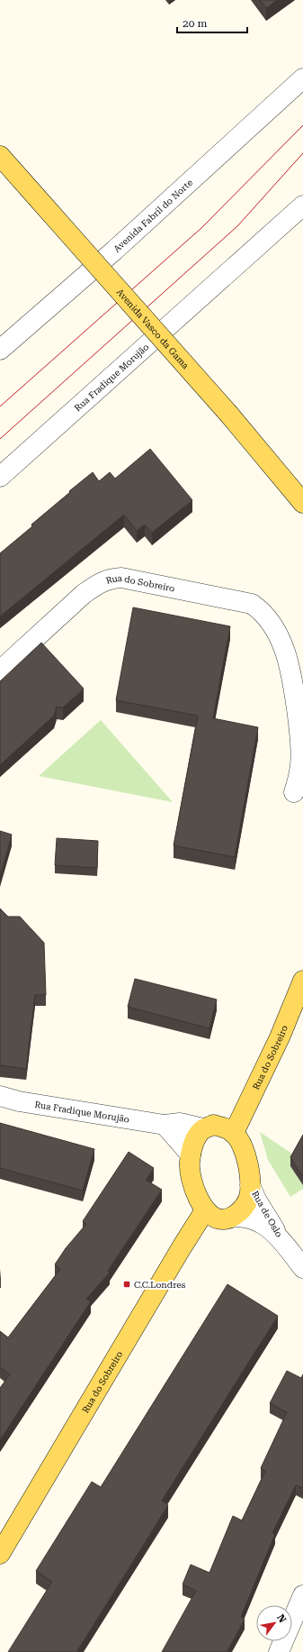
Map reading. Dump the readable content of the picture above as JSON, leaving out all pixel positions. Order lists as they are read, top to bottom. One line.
{"streets":{"main road":["Avenida Vasco da Gama","Rua do Sobreiro"],"street":["Avenida Fabril do Norte","Rua Fradique Morujão","Rua de Oslo"]},"crossings":[["Rua Fradique Morujão","Rua do Sobreiro"],["Rua Fradique Morujão","Rua de Oslo"],["Rua do Sobreiro","Rua de Oslo"]],"places":{"transit":["C.C.Londres"]},"scale_bar":"20 m","north":"top right"}
